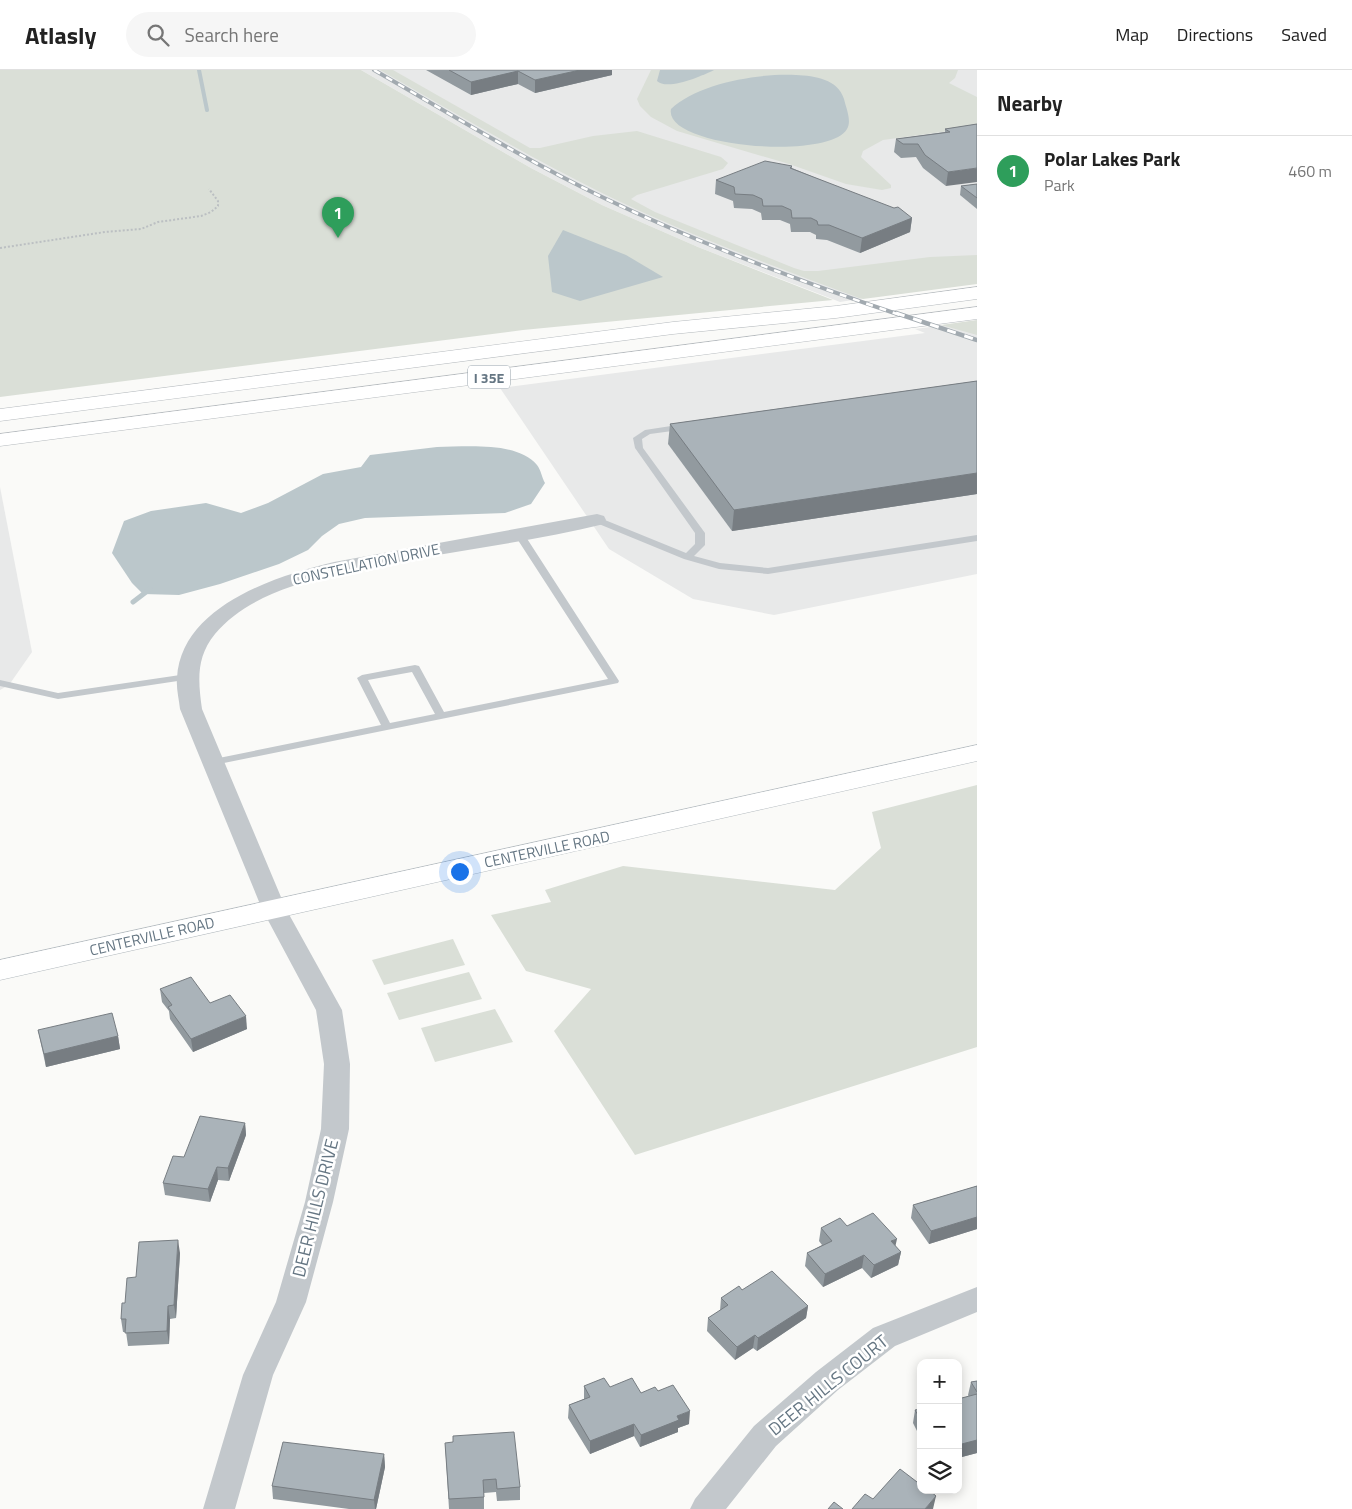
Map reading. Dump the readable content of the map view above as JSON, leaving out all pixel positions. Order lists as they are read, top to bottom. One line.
{"streets":{"main road":["I 35E","CENTERVILLE ROAD"],"street":["CONSTELLATION DRIVE","DEER HILLS DRIVE","DEER HILLS COURT"]},"crossings":[["CONSTELLATION DRIVE","CENTERVILLE ROAD"],["CONSTELLATION DRIVE","DEER HILLS DRIVE"],["CENTERVILLE ROAD","DEER HILLS DRIVE"]],"page":{"header":"Atlasly","search":"Search here","nav":["Map","Directions","Saved"],"heading":"Nearby","list":[{"mark":"1","name":"Polar Lakes Park","note":"Park","value":"460 m"}],"pins":"1","map_buttons":["+","−"]}}
